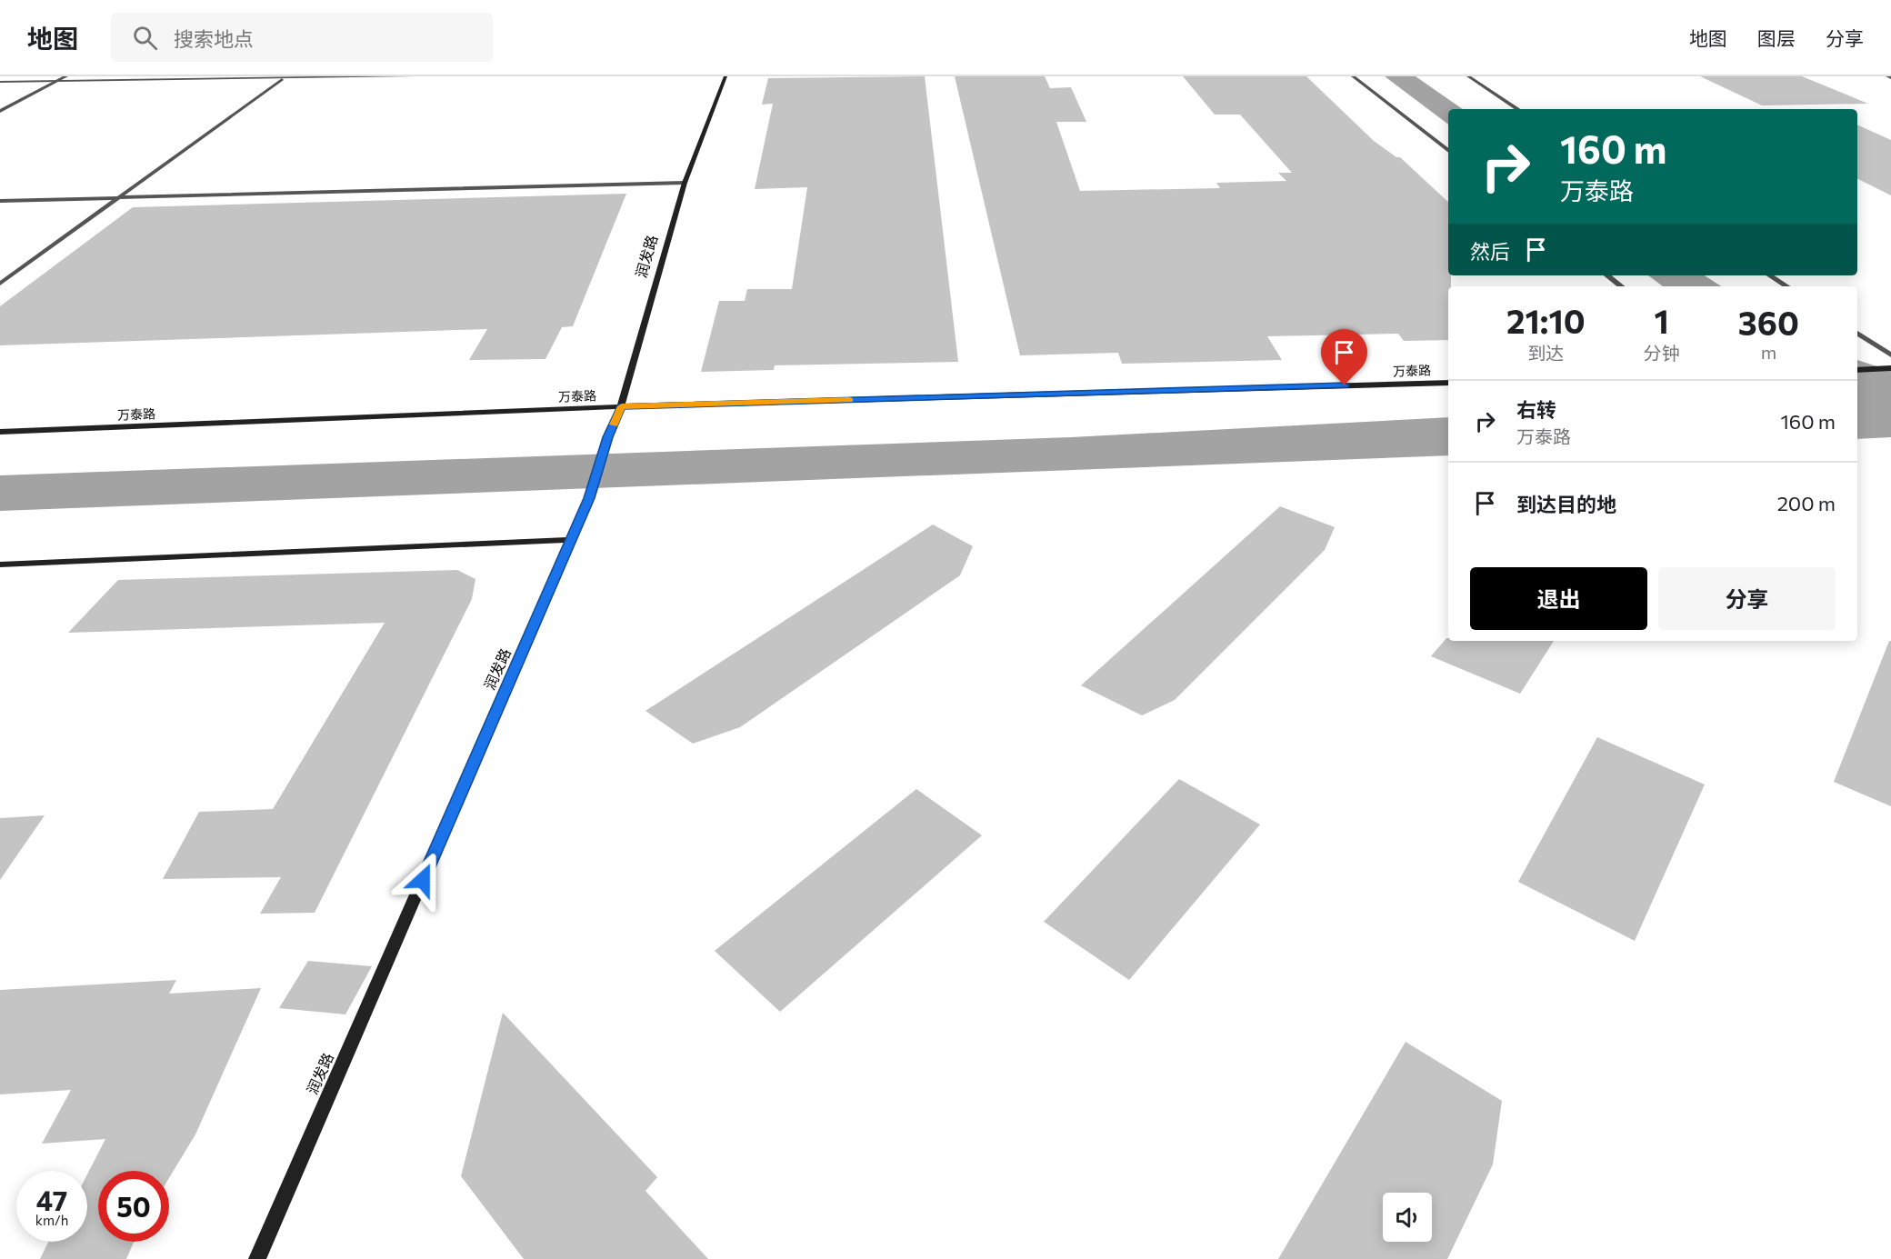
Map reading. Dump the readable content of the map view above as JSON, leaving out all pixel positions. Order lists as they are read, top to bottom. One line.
{"streets":{"main road":["润发路","万泰路"]},"crossings":[["润发路","万泰路"]],"page":{"header":"地图","search":"搜索地点","nav":["地图","图层","分享"],"turn":["160 m","万泰路"],"then":"然后","eta":["21:10","到达","1","分钟","360","m"],"list":[{"name":"右转","note":"万泰路","value":"160 m"},{"name":"到达目的地","value":"200 m"}],"buttons":["退出","分享"],"speed":"47 km/h","limit":"50"}}
